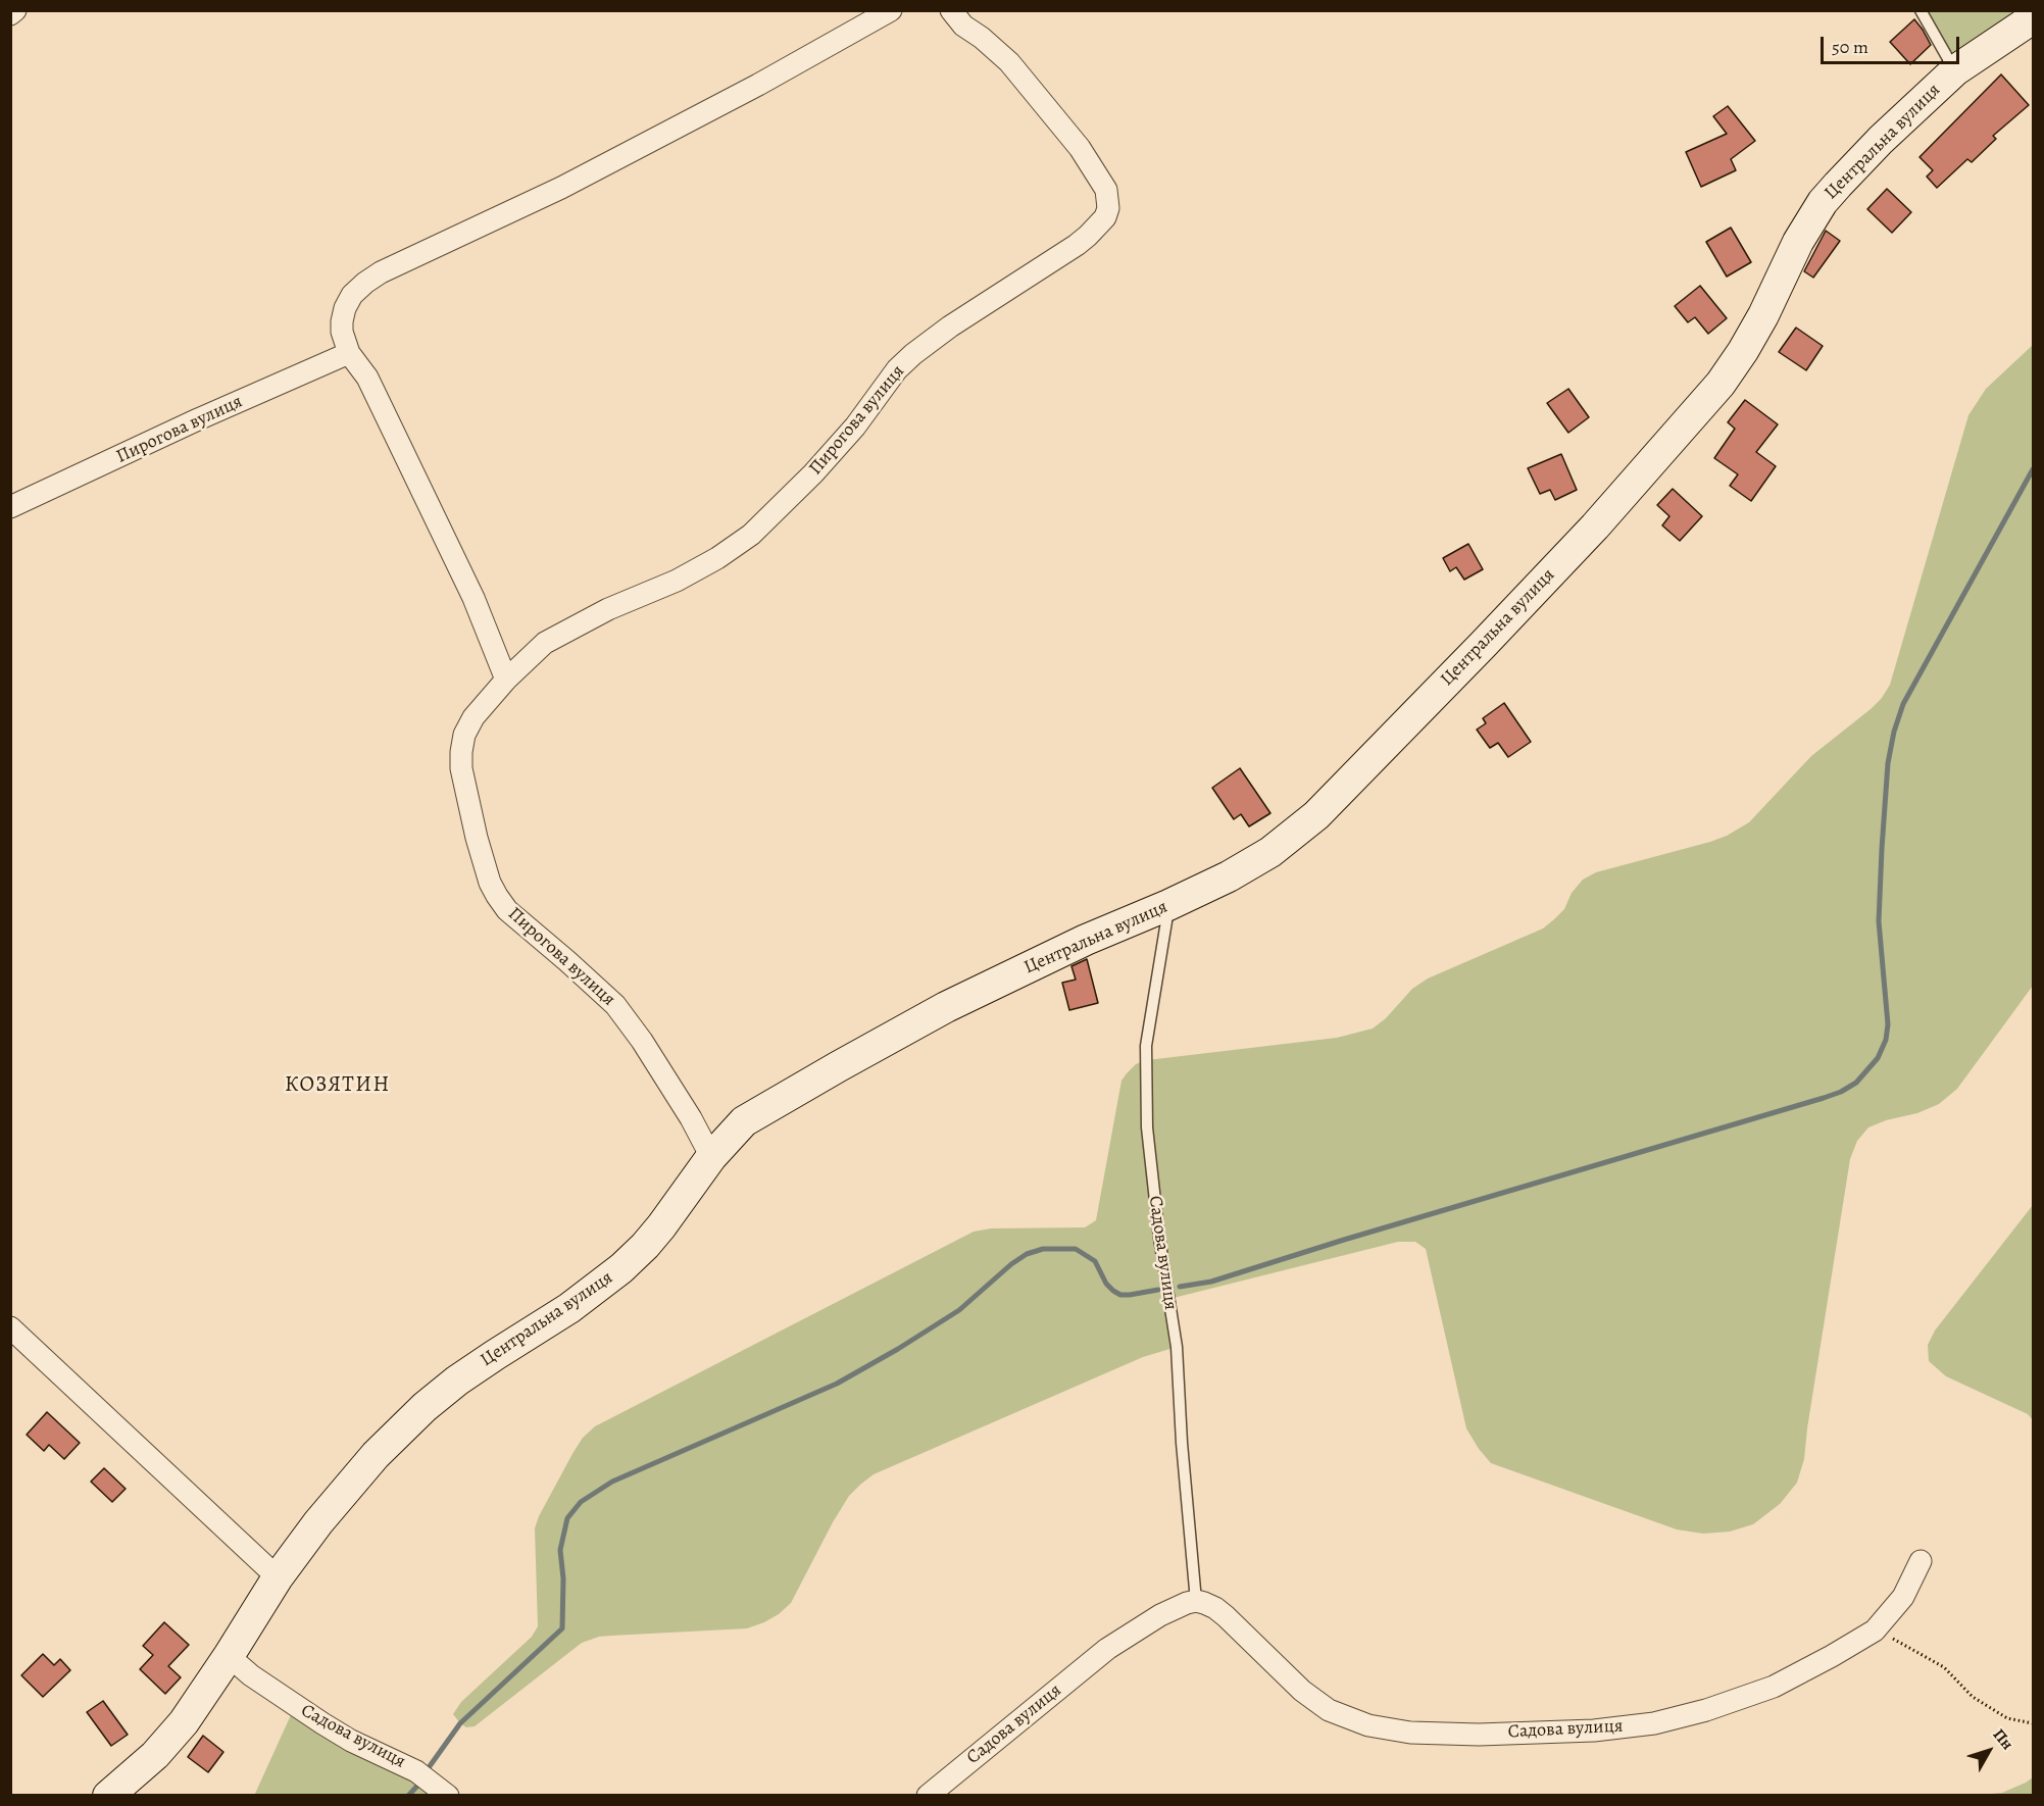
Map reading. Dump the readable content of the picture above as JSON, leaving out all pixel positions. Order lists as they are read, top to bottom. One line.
{"streets":{"street":["Центральна вулиця","Пирогова вулиця","Садова вулиця"]},"crossings":[["Центральна вулиця","Пирогова вулиця"],["Центральна вулиця","Садова вулиця"]],"districts":["КОЗЯТИН"],"scale_bar":"50 m","north":"top right"}
